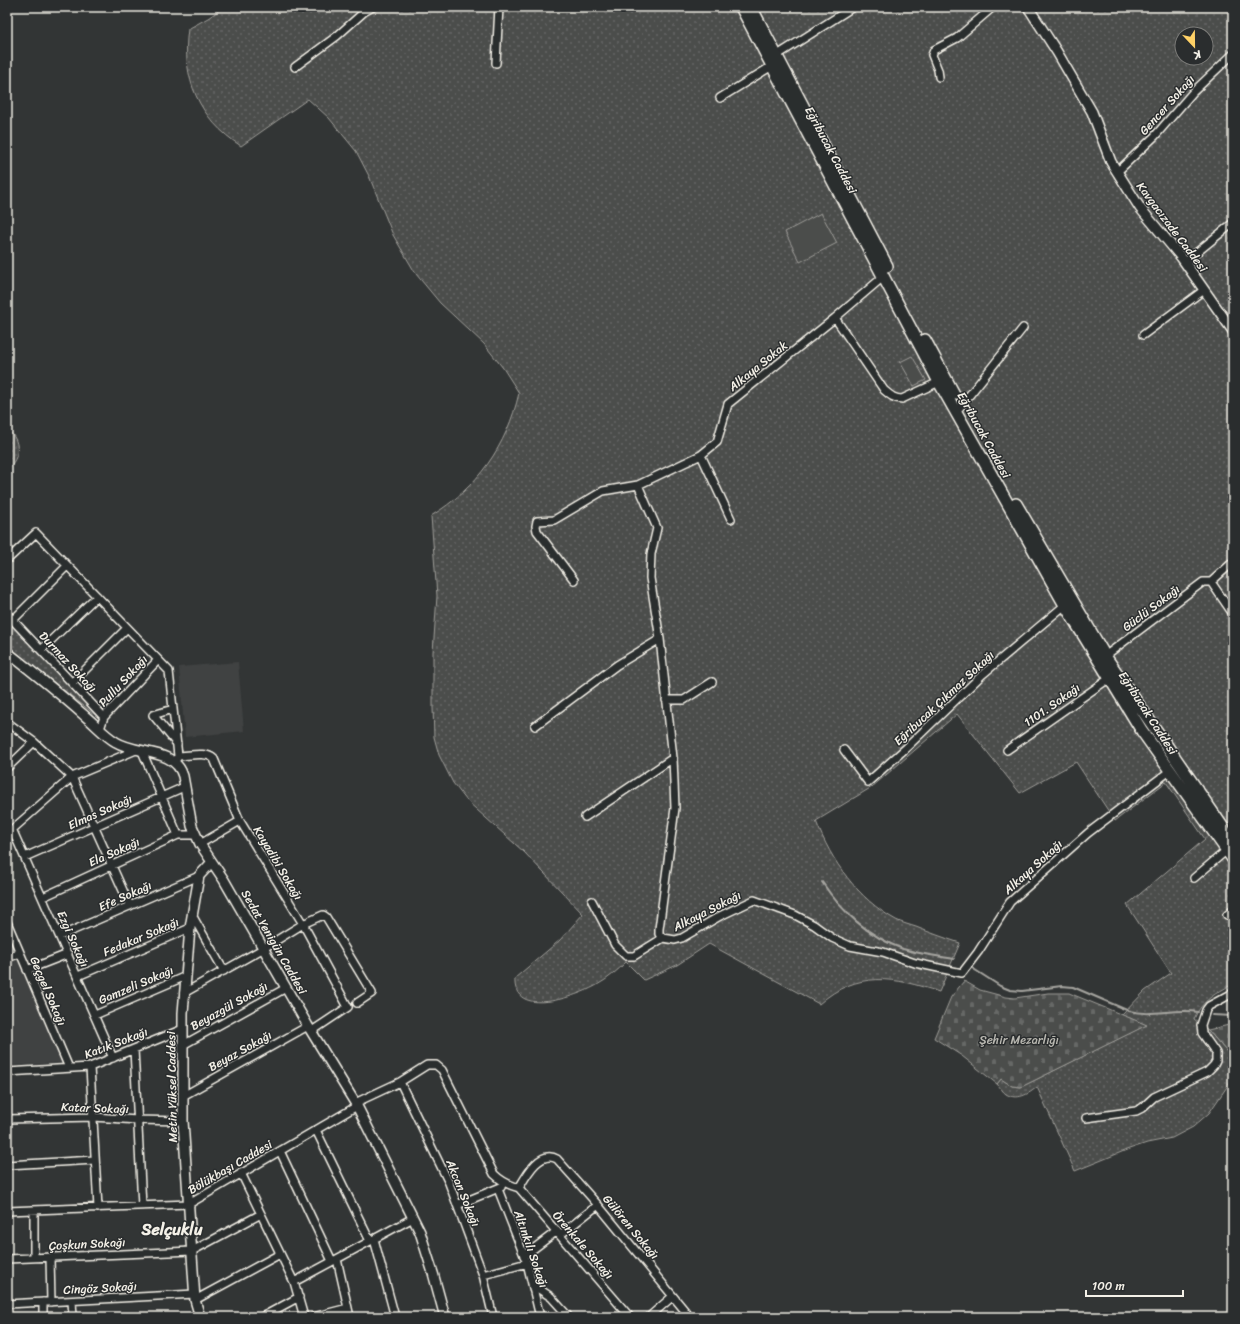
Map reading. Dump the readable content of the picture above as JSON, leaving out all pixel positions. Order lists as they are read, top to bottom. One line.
{"streets":{"main road":["Eğribucak Caddesi"],"street":["Gencer Sokağı","Kavgacızade Caddesi","Alkaya Sokak","Güclü Sokağı","Durmaz Sokağı","Pullu Sokağı","Eğribucak Çıkmaz Sokağı","1101. Sokağı","Elmas Sokağı","Ela Sokağı","Kayadibi Sokağı","Alkaya Sokağı","Efe Sokağı","Fedakar Sokağı","Ezgi Sokağı","Sedat Yenigün Caddesi","Gamzeli Sokağı","Geçgel Sokağı","Beyazgül Sokağı","Katık Sokağı","Beyaz Sokağı","Metin Yüksel Caddesi","Katar Sokağı","Bölükbaşı Caddesi","Akcan Sokağı","Gülören Sokağı","Çoşkun Sokağı","Örenkale Sokağı","Altınkılı Sokağı","Cingöz Sokağı"]},"crossings":[["Gencer Sokağı","Kavgacızade Caddesi"],["Eğribucak Caddesi","Alkaya Sokak"],["Eğribucak Caddesi","Güclü Sokağı"],["Eğribucak Caddesi","Eğribucak Çıkmaz Sokağı"],["Eğribucak Caddesi","1101. Sokağı"],["Eğribucak Caddesi","Alkaya Sokağı"],["Alkaya Sokak","Alkaya Sokağı"],["Durmaz Sokağı","Pullu Sokağı"],["Elmas Sokağı","Ezgi Sokağı"],["Elmas Sokağı","Sedat Yenigün Caddesi"],["Ela Sokağı","Ezgi Sokağı"],["Ela Sokağı","Sedat Yenigün Caddesi"],["Kayadibi Sokağı","Sedat Yenigün Caddesi"],["Kayadibi Sokağı","Beyaz Sokağı"],["Efe Sokağı","Ezgi Sokağı"],["Efe Sokağı","Metin Yüksel Caddesi"],["Fedakar Sokağı","Ezgi Sokağı"],["Fedakar Sokağı","Metin Yüksel Caddesi"],["Ezgi Sokağı","Gamzeli Sokağı"],["Ezgi Sokağı","Katık Sokağı"],["Sedat Yenigün Caddesi","Beyazgül Sokağı"],["Sedat Yenigün Caddesi","Beyaz Sokağı"],["Sedat Yenigün Caddesi","Bölükbaşı Caddesi"],["Gamzeli Sokağı","Metin Yüksel Caddesi"],["Geçgel Sokağı","Katık Sokağı"],["Beyazgül Sokağı","Metin Yüksel Caddesi"],["Katık Sokağı","Metin Yüksel Caddesi"],["Beyaz Sokağı","Metin Yüksel Caddesi"],["Metin Yüksel Caddesi","Katar Sokağı"],["Metin Yüksel Caddesi","Bölükbaşı Caddesi"],["Metin Yüksel Caddesi","Çoşkun Sokağı"],["Metin Yüksel Caddesi","Cingöz Sokağı"],["Bölükbaşı Caddesi","Akcan Sokağı"],["Gülören Sokağı","Örenkale Sokağı"]],"districts":["Selçuklu"],"parks":["Şehir Mezarlığı"],"scale_bar":"100 m","north":"bottom"}
